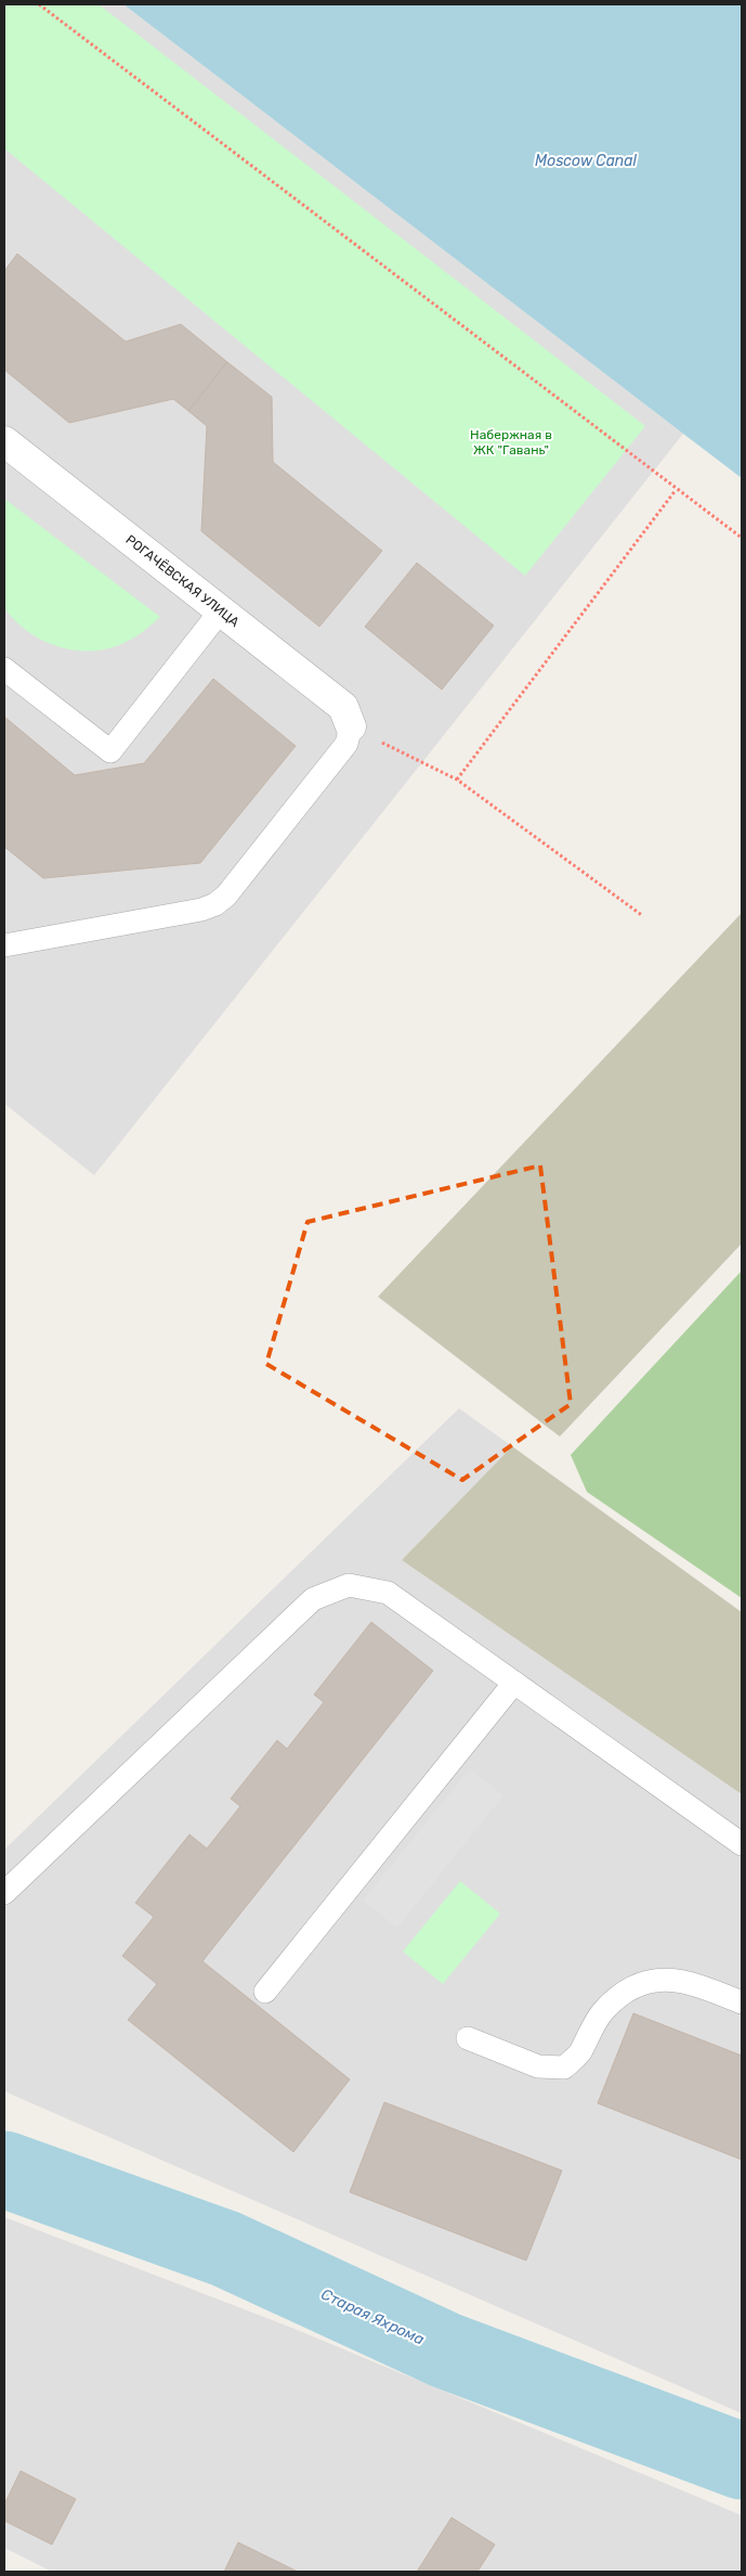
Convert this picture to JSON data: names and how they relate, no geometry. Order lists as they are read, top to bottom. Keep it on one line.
{"streets":{"street":["РОГАЧЁВСКАЯ УЛИЦА"]},"water":["Moscow Canal","Старая Яхрома"],"parks":["Набержная в ЖК \"Гавань\""]}
